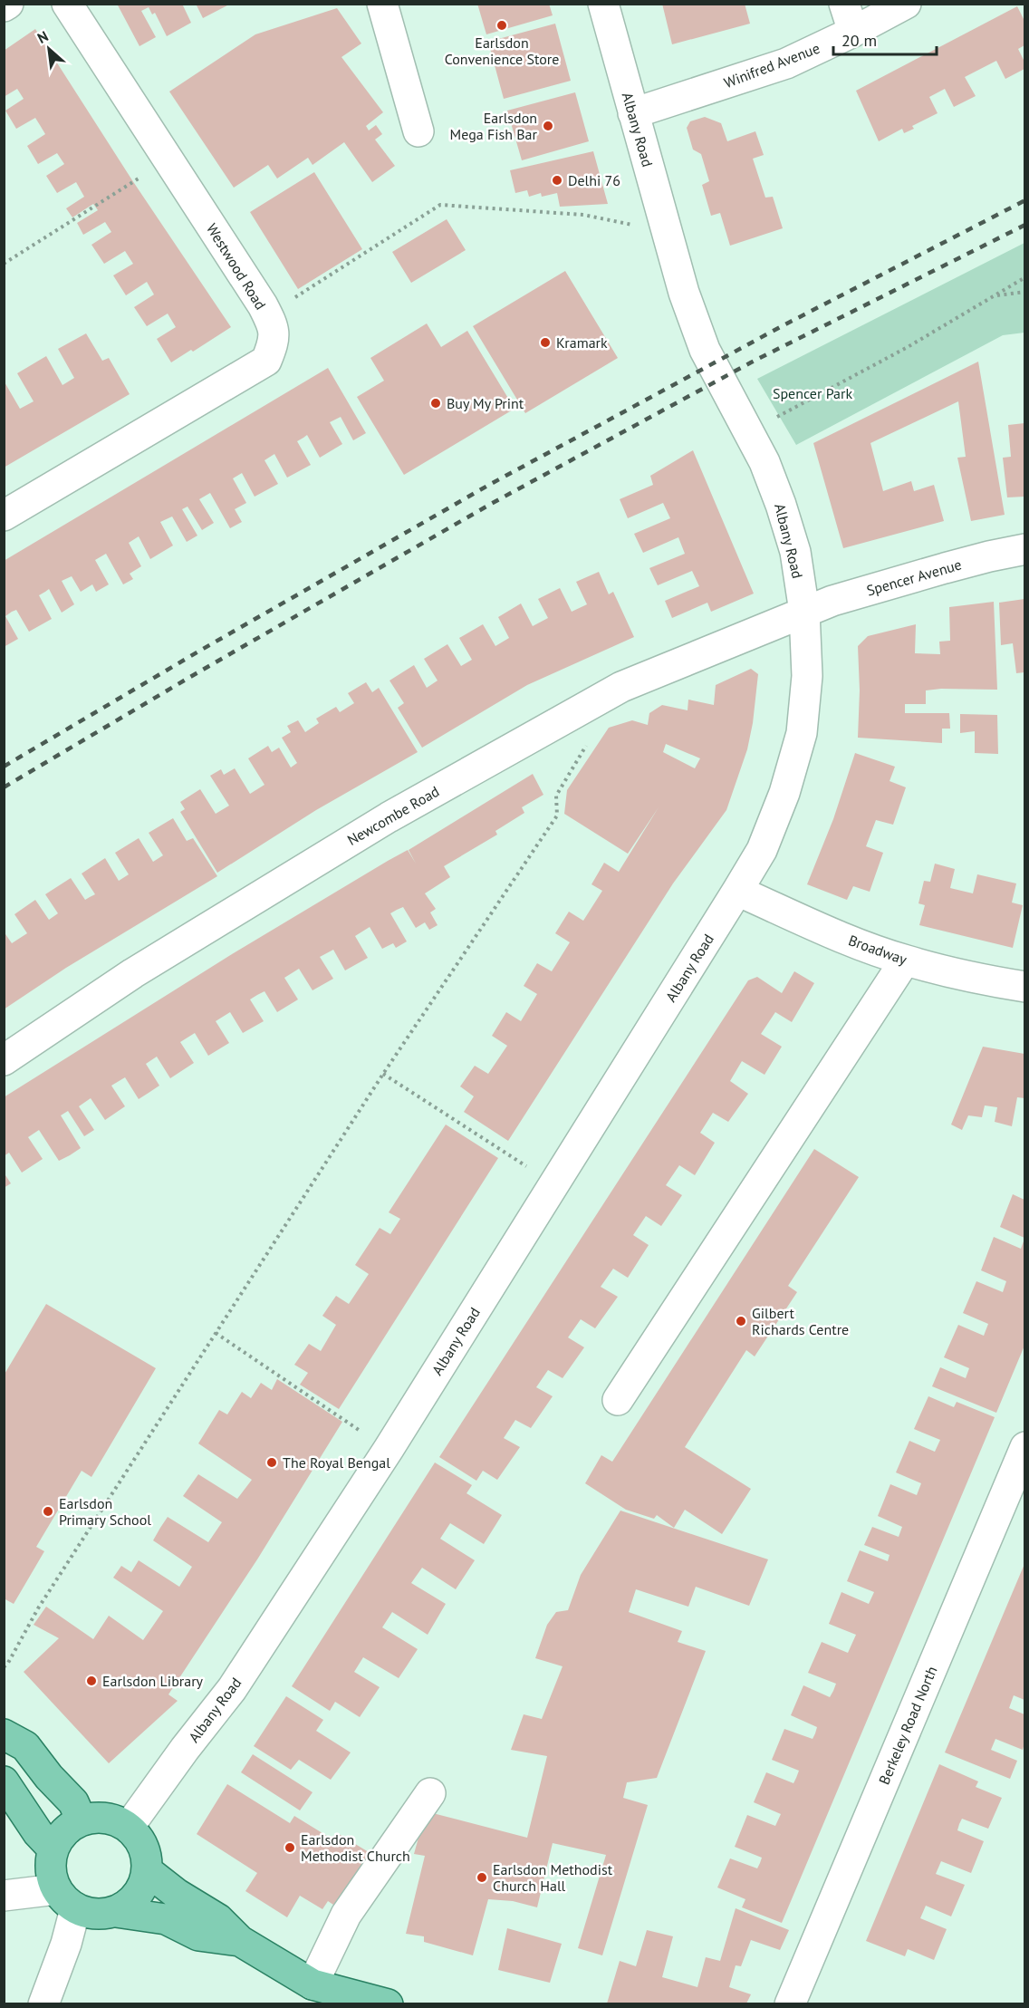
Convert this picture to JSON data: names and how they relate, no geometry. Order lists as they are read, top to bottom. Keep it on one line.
{"streets":{"street":["Winifred Avenue","Albany Road","Westwood Road","Spencer Avenue","Newcombe Road","Broadway","Berkeley Road North"]},"crossings":[["Winifred Avenue","Albany Road"],["Albany Road","Spencer Avenue"],["Albany Road","Newcombe Road"],["Albany Road","Broadway"],["Spencer Avenue","Newcombe Road"]],"parks":["Spencer Park"],"places":["Earlsdon Convenience Store","Earlsdon Mega Fish Bar","Delhi 76","Kramark","Buy My Print","Gilbert Richards Centre","The Royal Bengal","Earlsdon Primary School","Earlsdon Library","Earlsdon Methodist Church","Earlsdon Methodist Church Hall"],"scale_bar":"20 m","north":"top left"}
